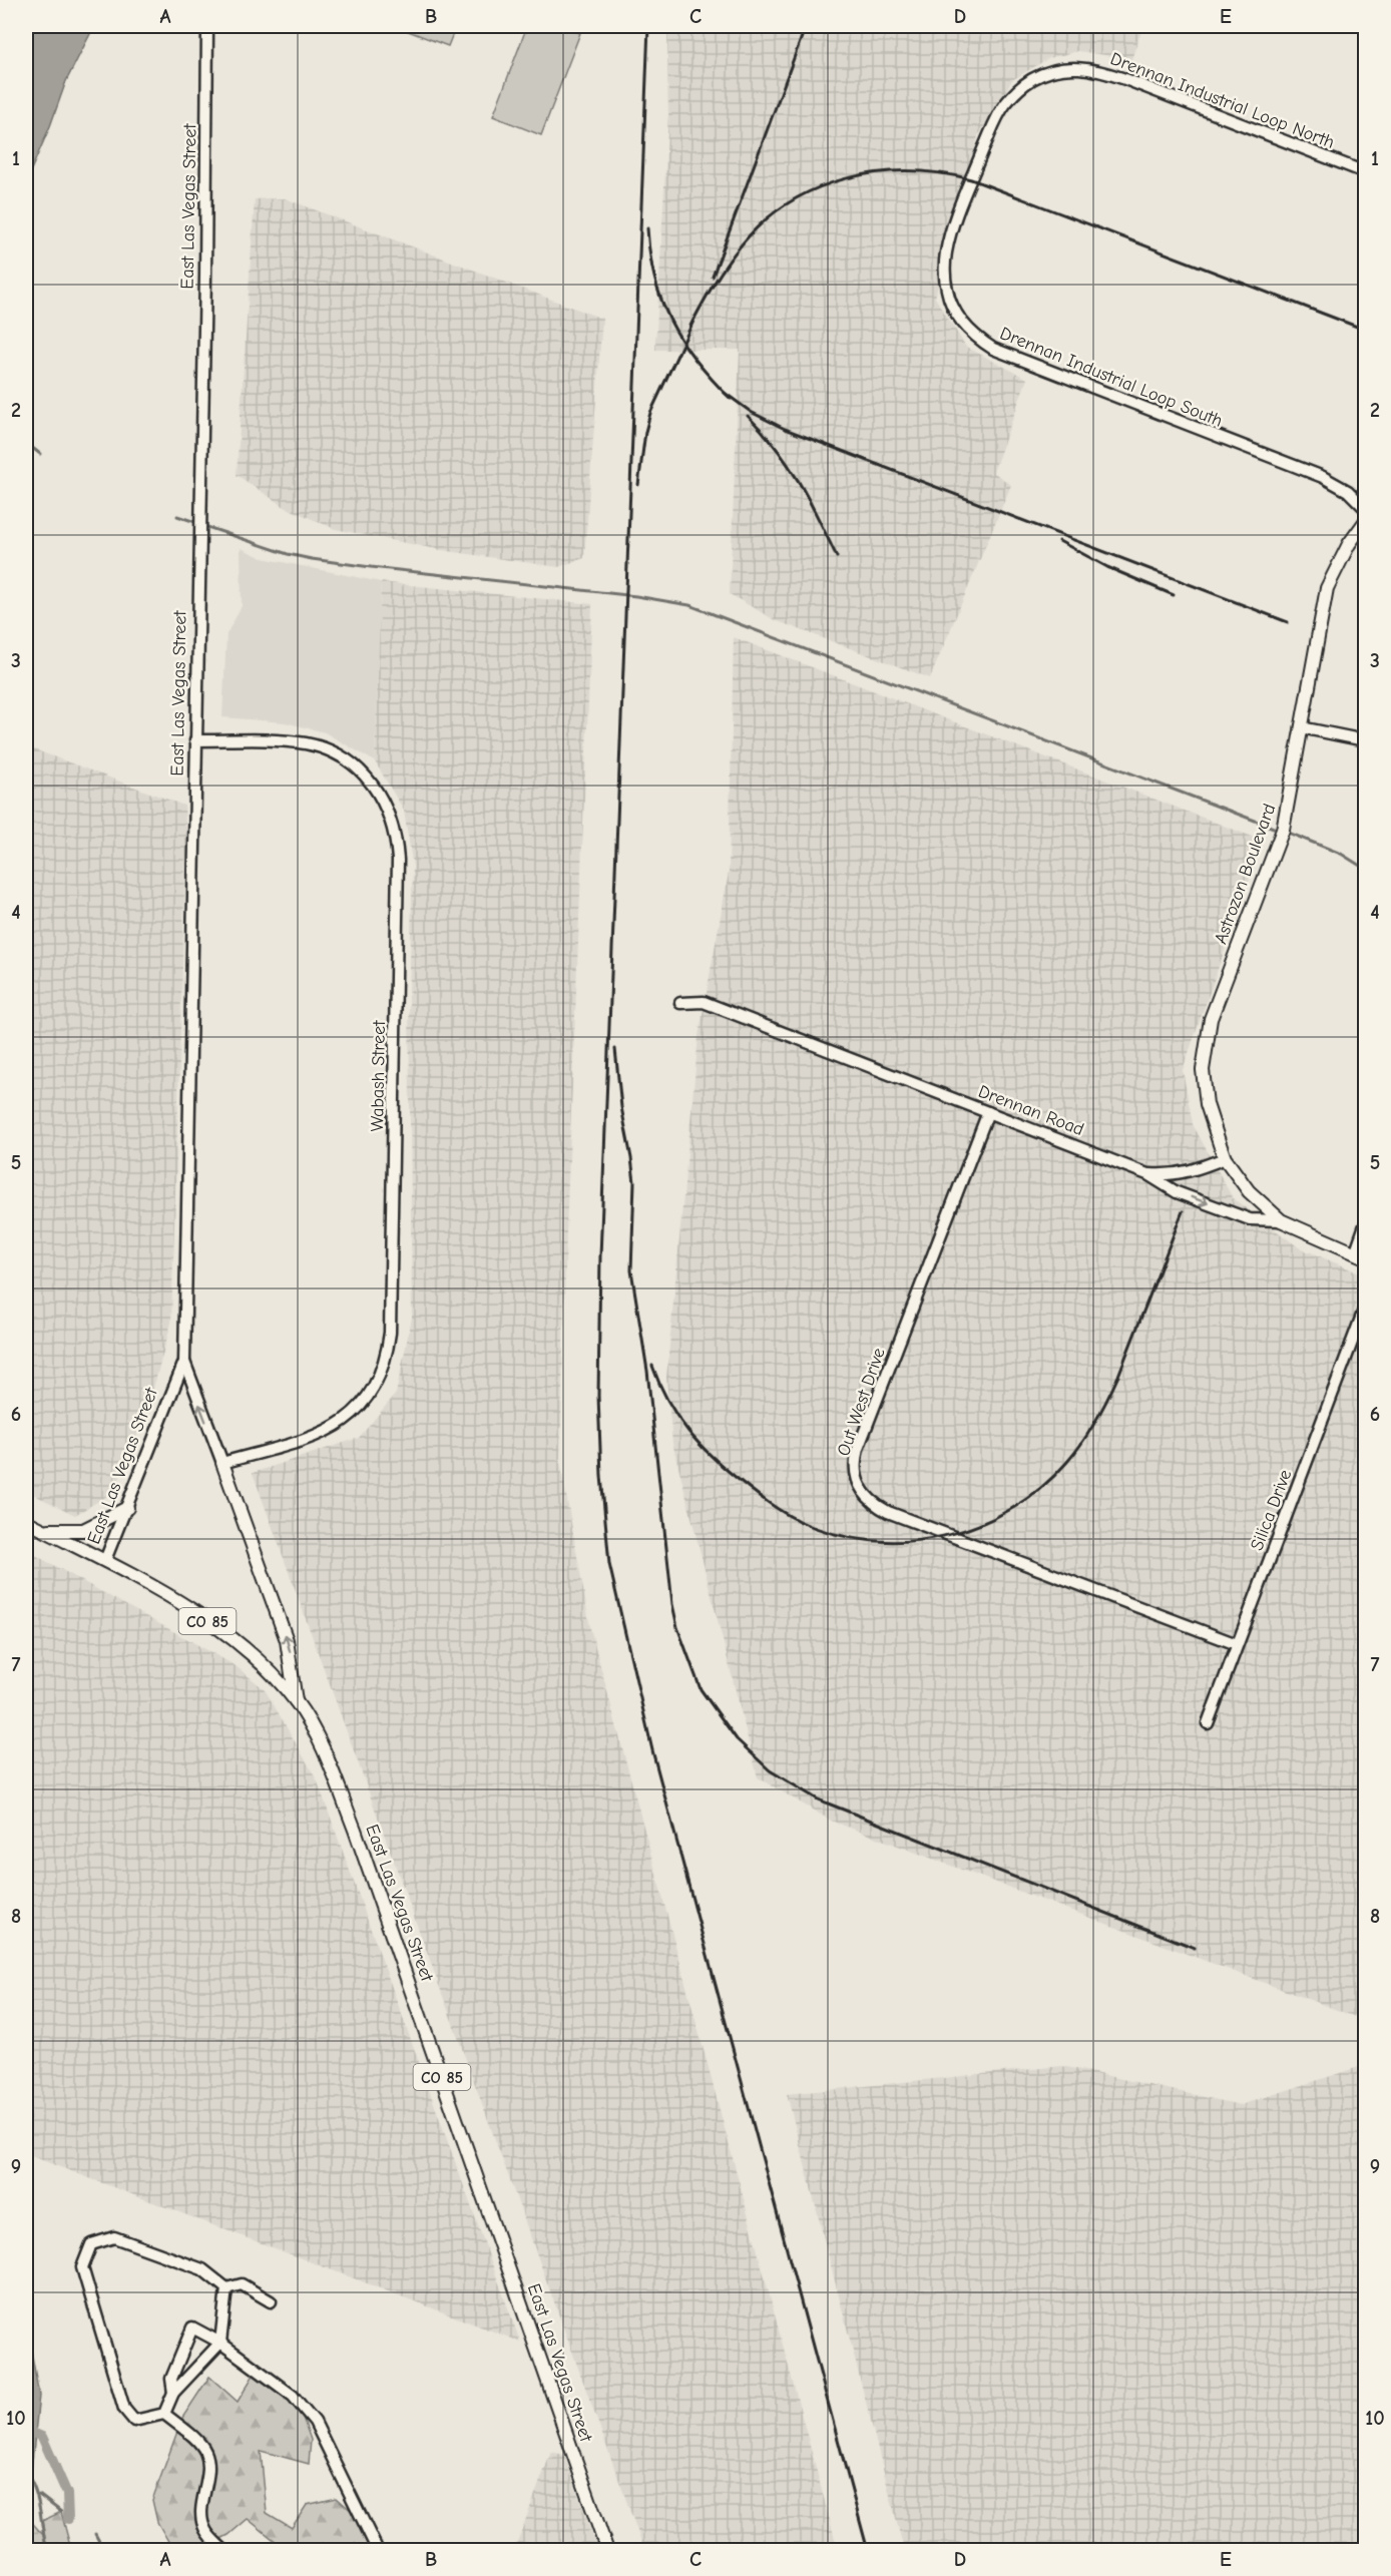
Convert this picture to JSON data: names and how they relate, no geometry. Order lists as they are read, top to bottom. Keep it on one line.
{"streets":{"main road":["East Las Vegas Street","Astrozon Boulevard","Drennan Road","CO 85"],"street":["Drennan Industrial Loop North","Drennan Industrial Loop South","Wabash Street","Out West Drive","Silica Drive"]},"crossings":[["Drennan Industrial Loop North","Drennan Industrial Loop South"],["East Las Vegas Street","Wabash Street"],["East Las Vegas Street","CO 85"],["Astrozon Boulevard","Drennan Road"],["Drennan Road","Out West Drive"],["Out West Drive","Silica Drive"]],"grid":{"columns":["A","B","C","D","E"],"rows":["1","2","3","4","5","6","7","8","9","10"]}}
